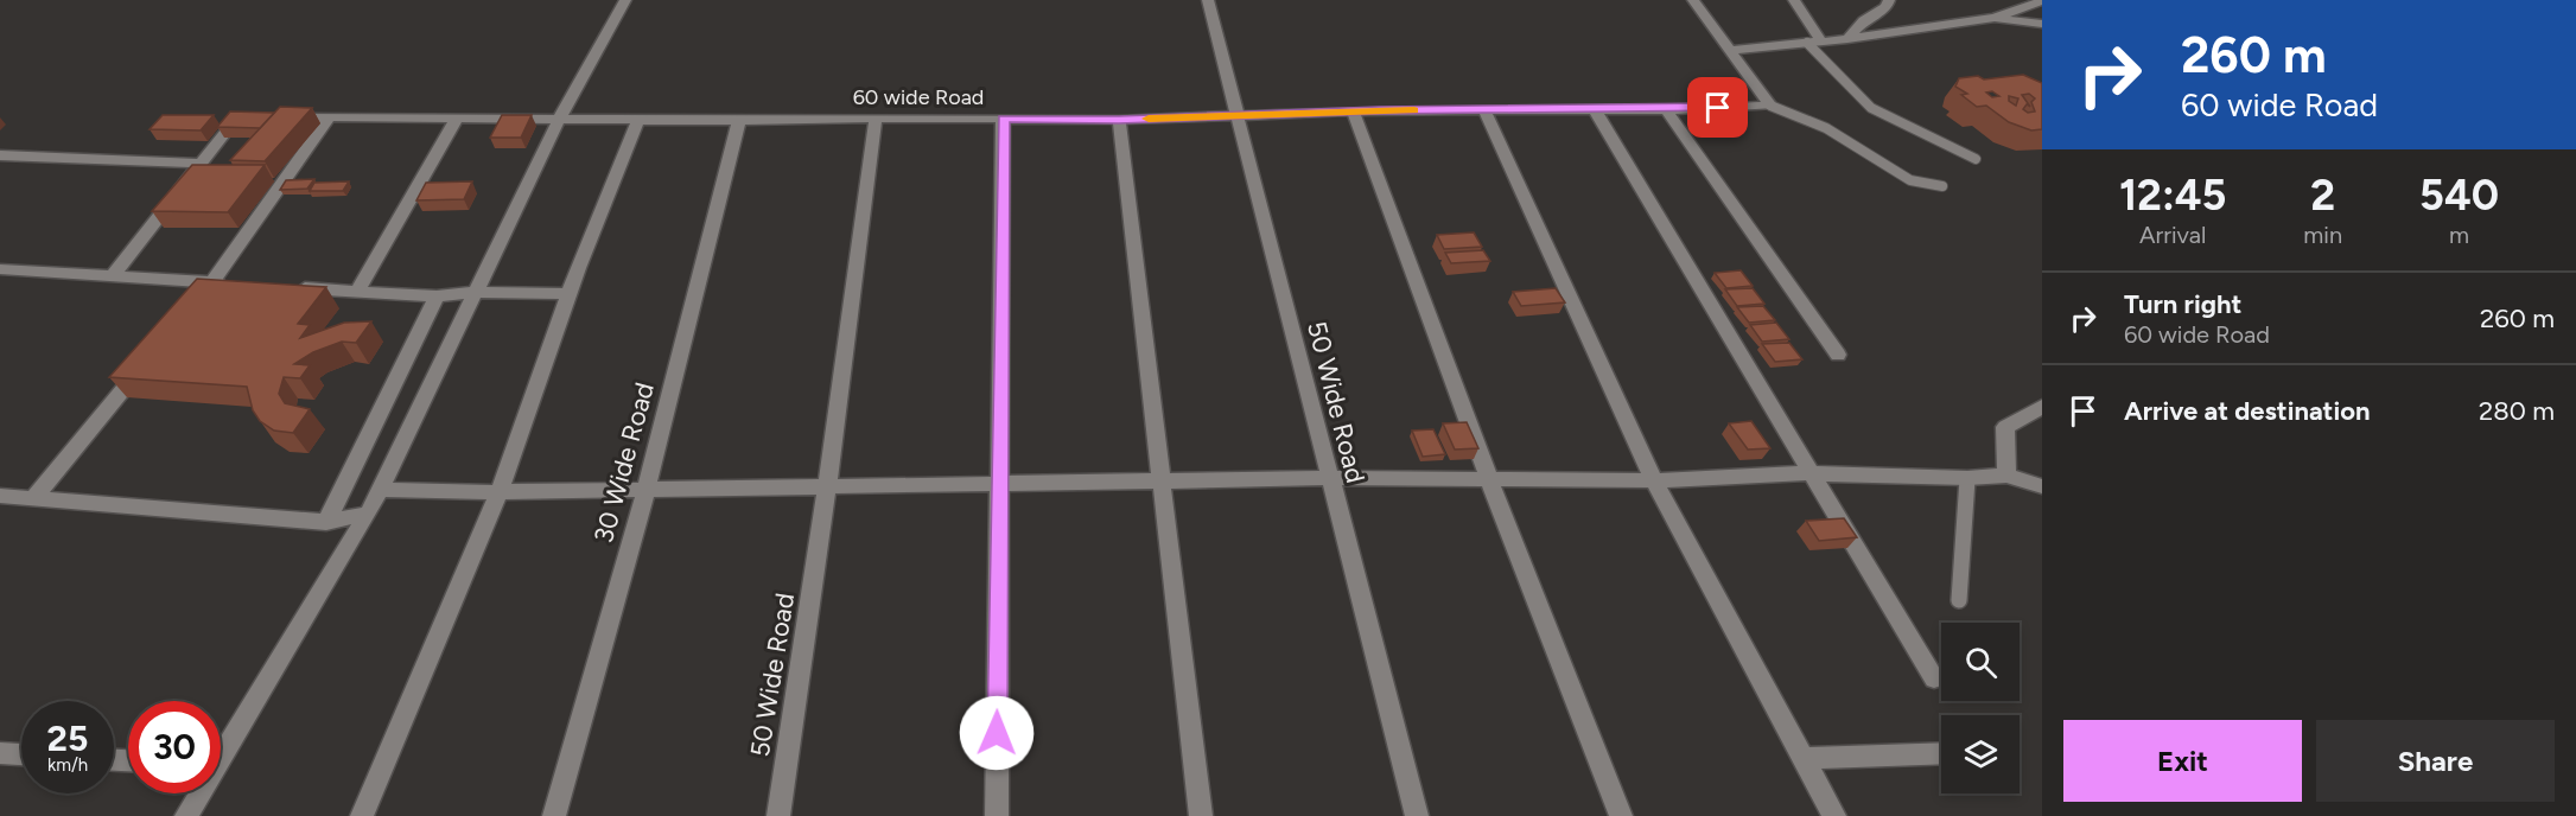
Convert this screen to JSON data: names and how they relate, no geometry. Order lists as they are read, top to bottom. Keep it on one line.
{"streets":{"street":["60 wide Road","50 Wide Road","30 Wide Road"]},"crossings":[["60 wide Road","50 Wide Road"],["60 wide Road","30 Wide Road"]],"page":{"turn":["260 m","60 wide Road"],"eta":["12:45","Arrival","2","min","540","m"],"list":[{"name":"Turn right","note":"60 wide Road","value":"260 m"},{"name":"Arrive at destination","value":"280 m"}],"speed":"25 km/h","limit":"30","buttons":["Exit","Share"]}}
